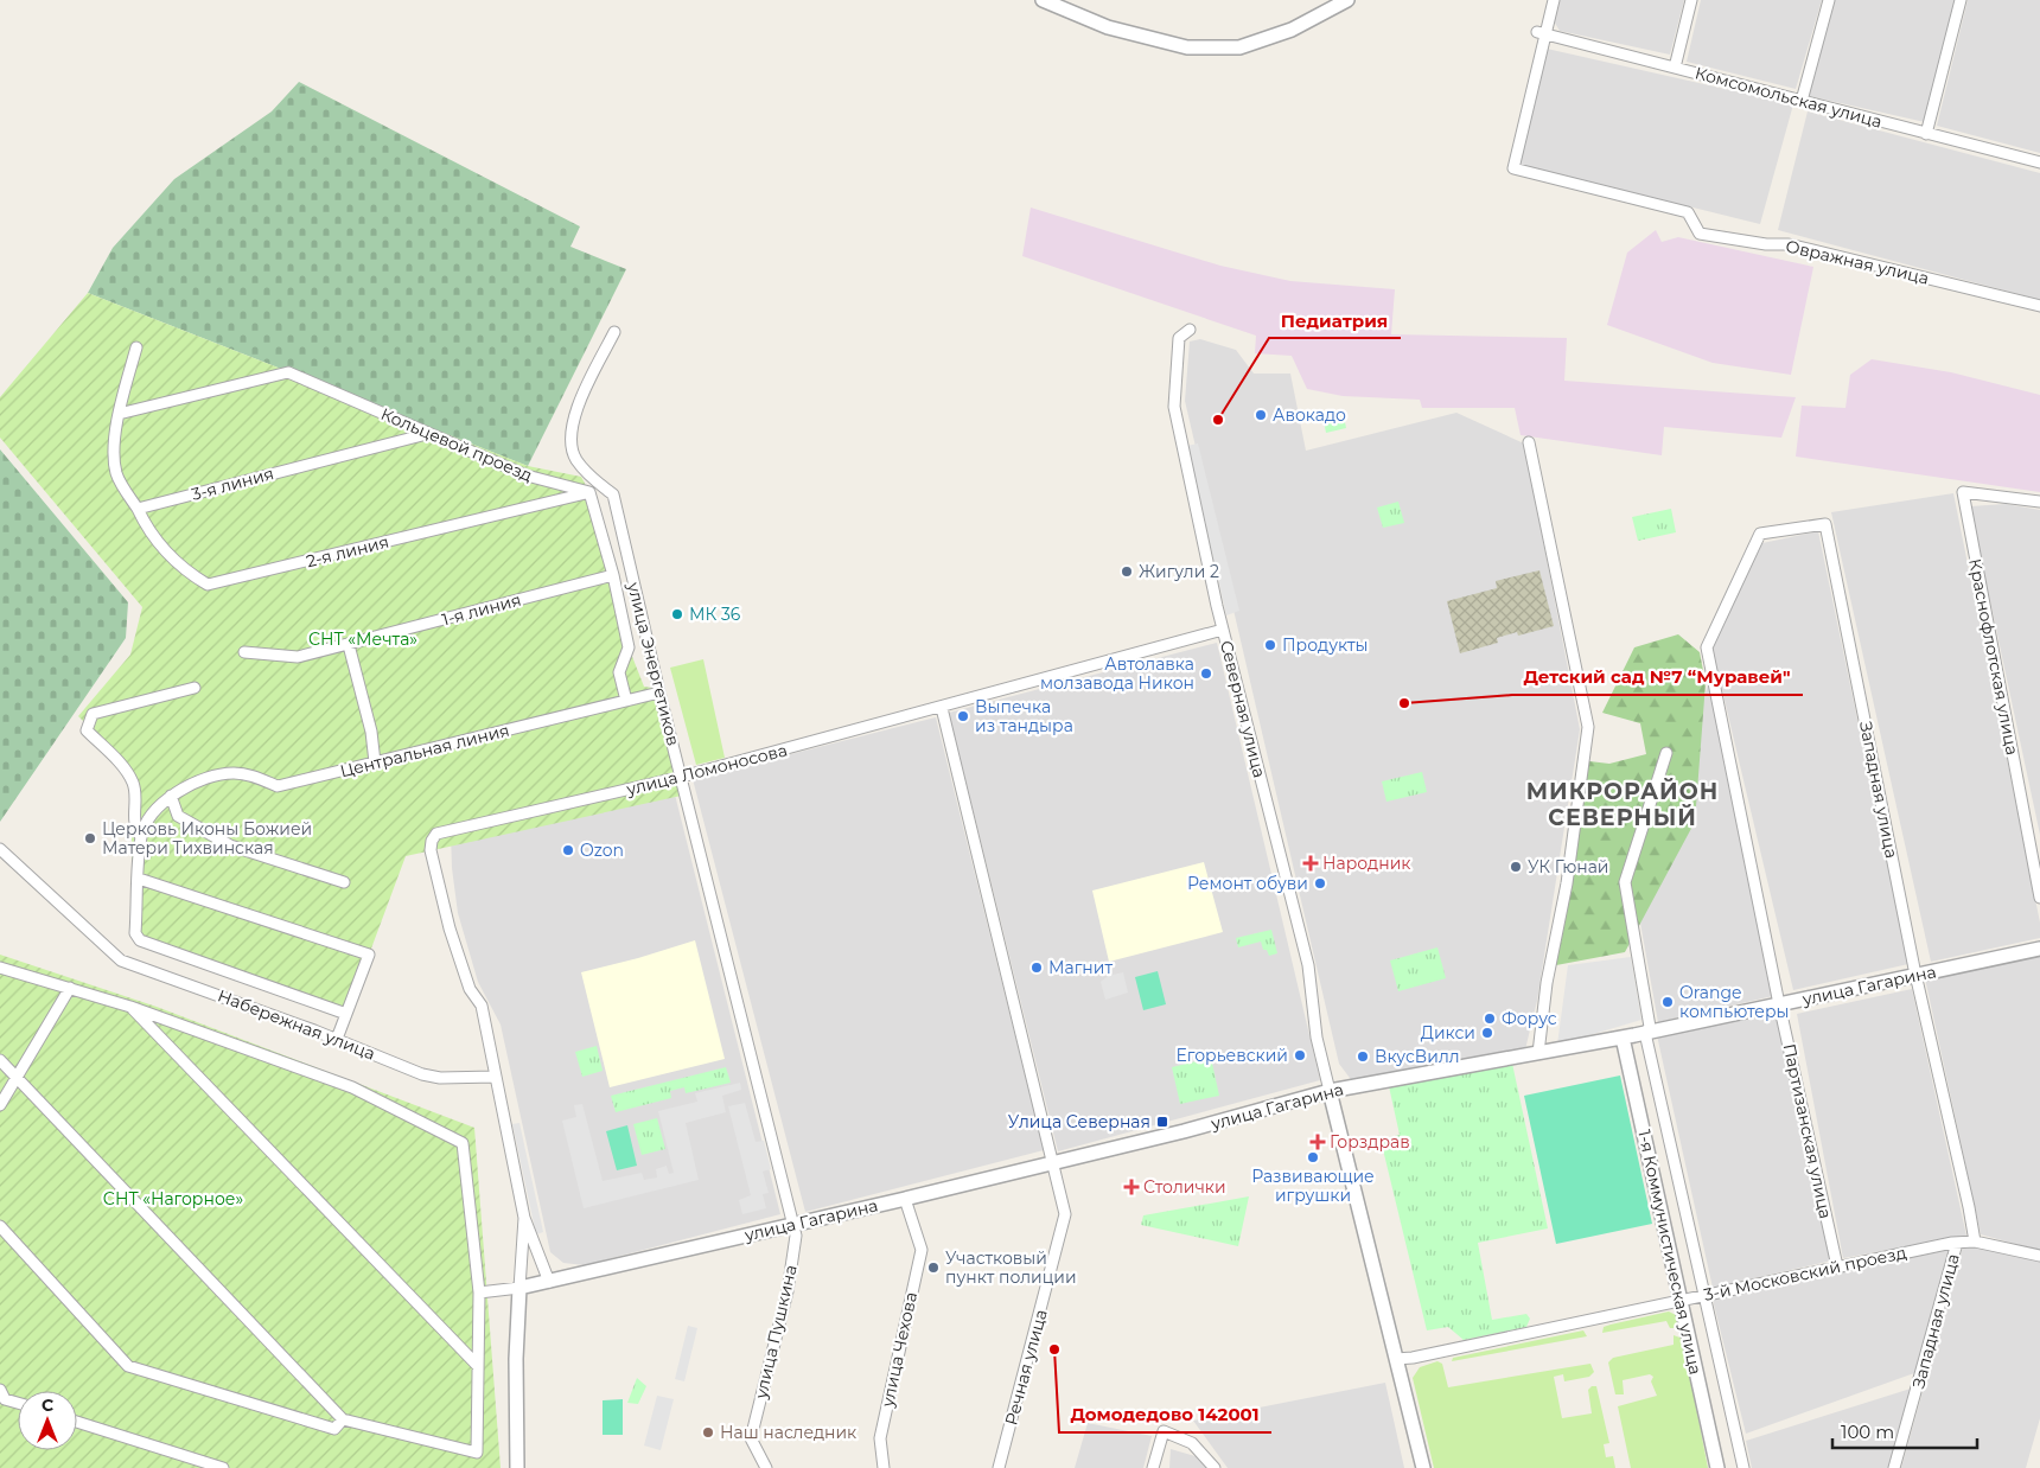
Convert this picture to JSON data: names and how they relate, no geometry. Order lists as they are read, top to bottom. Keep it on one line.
{"streets":{"street":["Комсомольская улица","Овражная улица","Кольцевой проезд","3-я линия","2-я линия","1-я линия","Краснофлотская улица","улица Энергетиков","Северная улица","Центральная линия","улица Ломоносова","Западная улица","улица Гагарина","Набережная улица","Партизанская улица","1-я Коммунистическая улица","3-й Московский проезд","улица Пушкина","улица Чехова","Речная улица"]},"crossings":[["Комсомольская улица","Овражная улица"],["Кольцевой проезд","3-я линия"],["Кольцевой проезд","2-я линия"],["3-я линия","2-я линия"],["улица Энергетиков","Центральная линия"],["улица Энергетиков","улица Ломоносова"],["улица Энергетиков","улица Гагарина"],["улица Энергетиков","улица Пушкина"],["Северная улица","улица Ломоносова"],["Северная улица","улица Гагарина"],["улица Ломоносова","Набережная улица"],["улица Ломоносова","Речная улица"],["Западная улица","улица Гагарина"],["Западная улица","Партизанская улица"],["Западная улица","3-й Московский проезд"],["улица Гагарина","Партизанская улица"],["улица Гагарина","1-я Коммунистическая улица"],["улица Гагарина","улица Пушкина"],["улица Гагарина","улица Чехова"],["улица Гагарина","Речная улица"],["Партизанская улица","3-й Московский проезд"],["1-я Коммунистическая улица","3-й Московский проезд"]],"districts":["МИКРОРАЙОН СЕВЕРНЫЙ"],"parks":["СНТ «Мечта»","СНТ «Нагорное»"],"places":{"other":["Авокадо","Педиатрия","Жигули 2","МК 36","Продукты","Автолавка молзавода Никон","Детский сад №7 “Муравей\"","Выпечка из тандыра","Церковь Иконы Божией Матери Тихвинская","Ozon","УК Гюнай","Ремонт обуви","Магнит","Orange компьютеры","Форус","Дикси","Егорьевский","ВкусВилл","Развивающие игрушки","Участковый пункт полиции","Домодедово 142001","Наш наследник"],"health":["Народник","Горздрав","Столички"],"transit":["Улица Северная"]},"scale_bar":"100 m","north":"top"}
